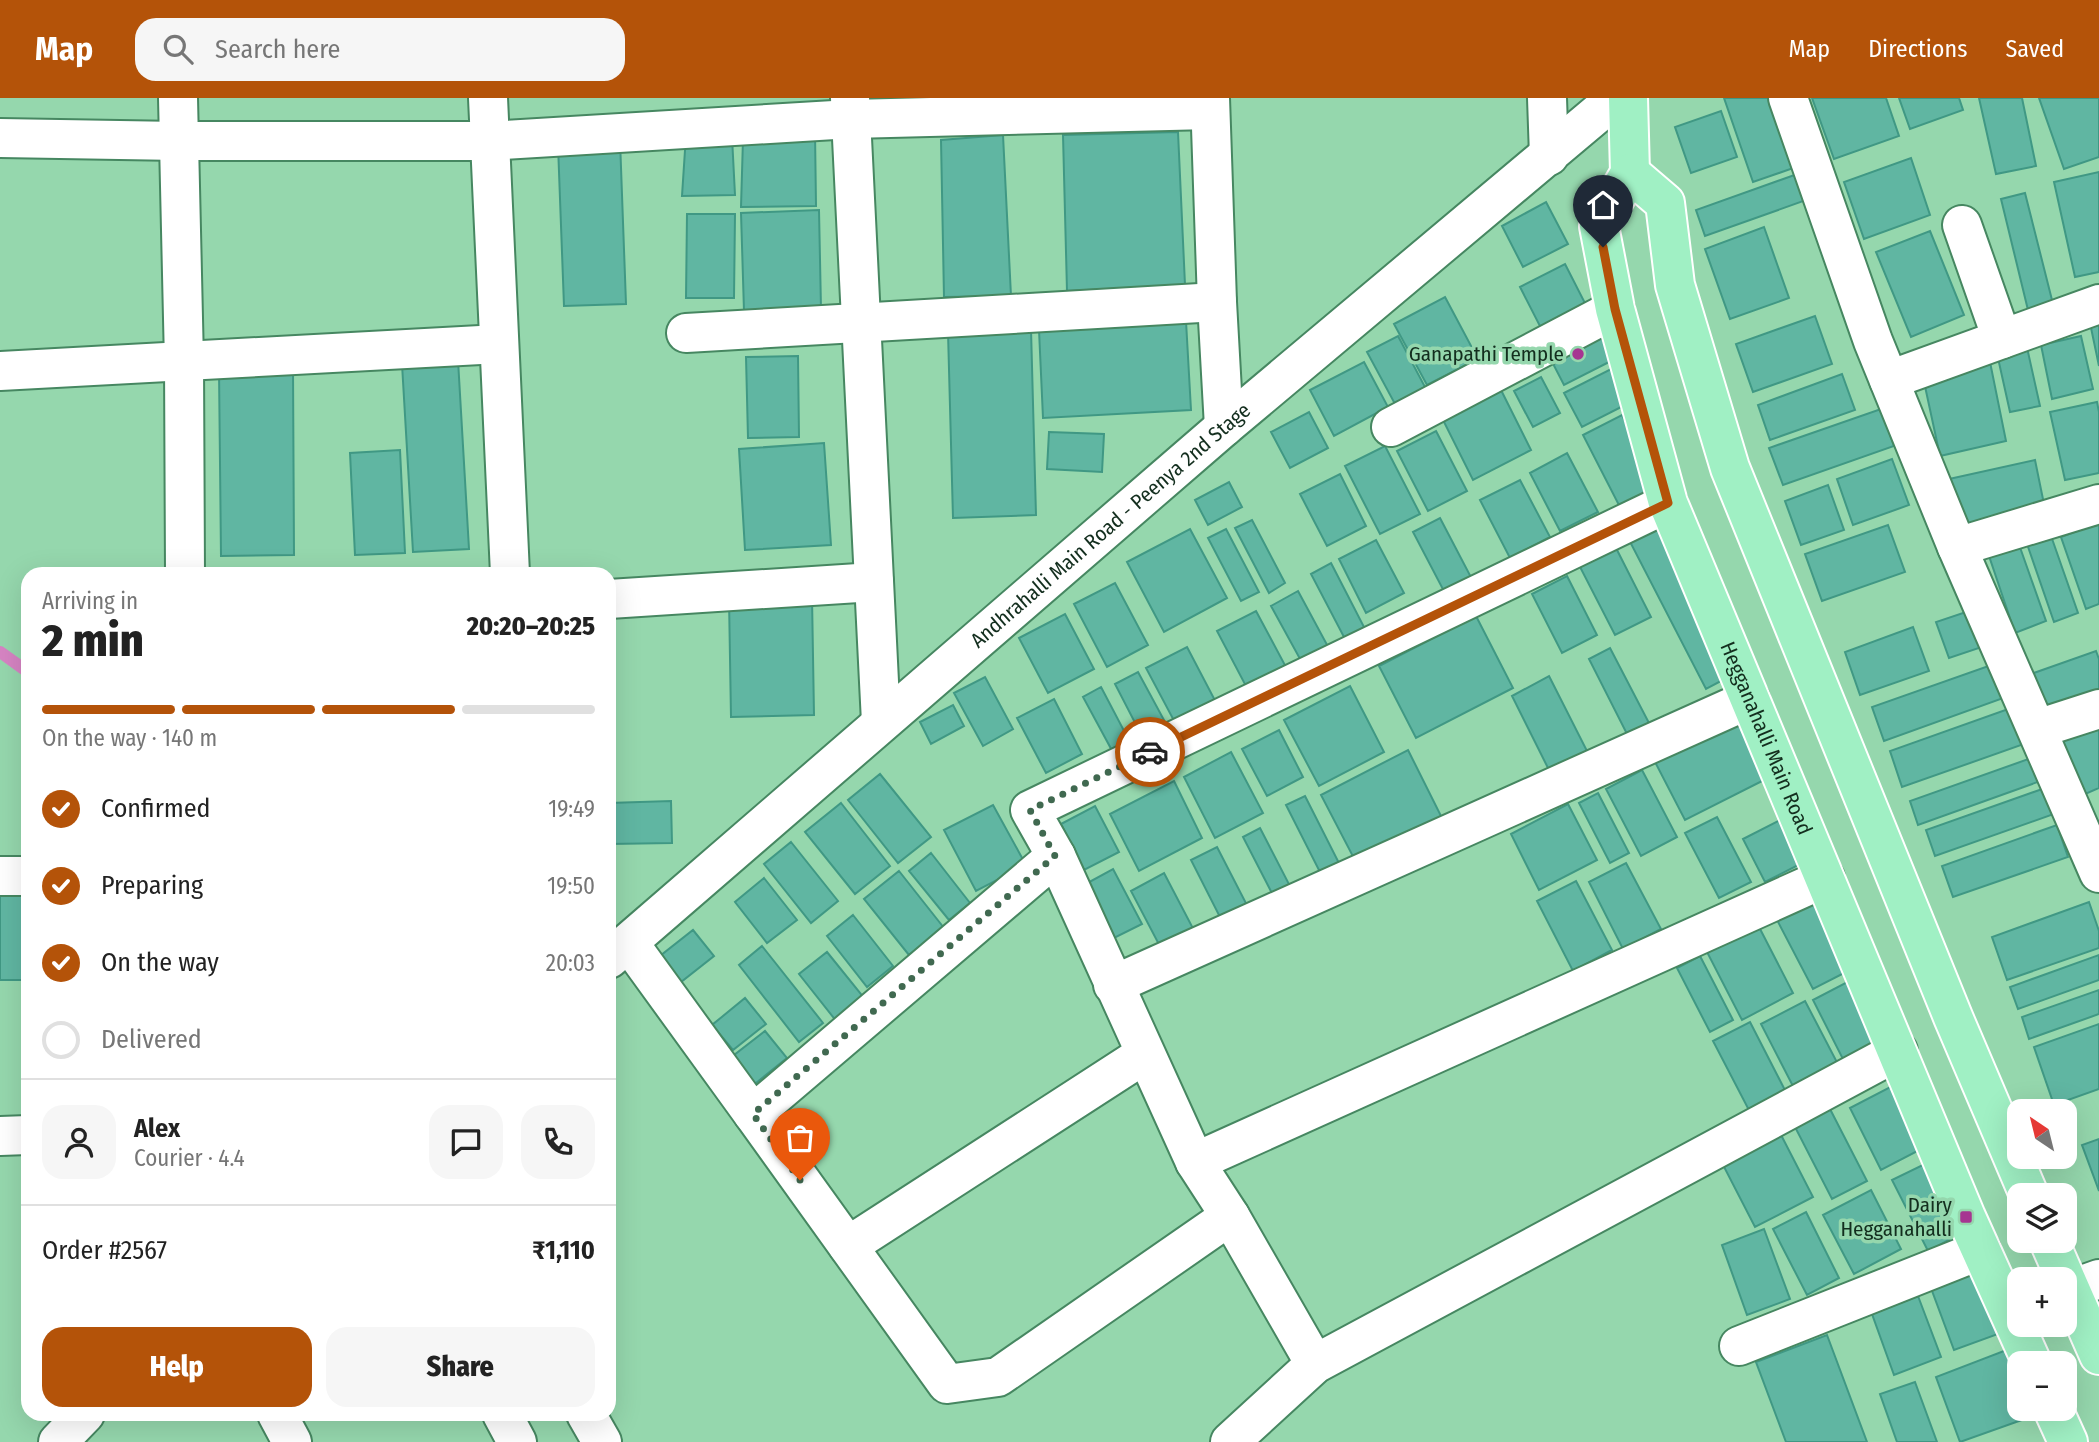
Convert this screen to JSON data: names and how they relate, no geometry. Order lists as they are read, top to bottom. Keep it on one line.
{"streets":{"main road":["Hegganahalli Main Road"],"street":["Andhrahalli Main Road - Peenya 2nd Stage"]},"places":{"other":["Ganapathi Temple"],"transit":["Dairy Hegganahalli"]},"north":"top left","page":{"header":"Map","search":"Search here","nav":["Map","Directions","Saved"],"heading":["2 min","Arriving in","20:20–20:25"],"panel":["Alex","Courier · 4.4","Order #2567","₹1,110"],"bar":"On the way · 140 m","list":[["Confirmed","19:49"],["Preparing","19:50"],["On the way","20:03"],"Delivered"],"map_buttons":["+","−"],"buttons":["Help","Share"]}}
